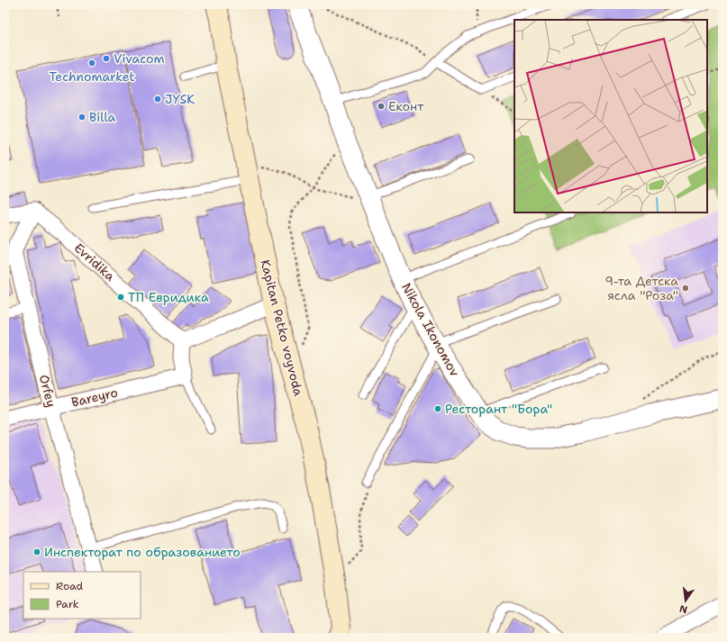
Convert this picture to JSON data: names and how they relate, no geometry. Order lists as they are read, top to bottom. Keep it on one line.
{"streets":{"main road":["Kapitan Petko voyvoda"],"street":["Evridika","Nikola Ikonomov","Orfey","Bareyro"]},"crossings":[["Evridika","Orfey"],["Orfey","Bareyro"]],"places":["Vivacom","Technomarket","JYSK","Еконт","Billa","9-та Детска ясла \"Роза\"","ТП Евридика","Ресторант \"Бора\"","Инспекторат по образованието"],"legend":["Road","Park"],"north":"bottom"}
